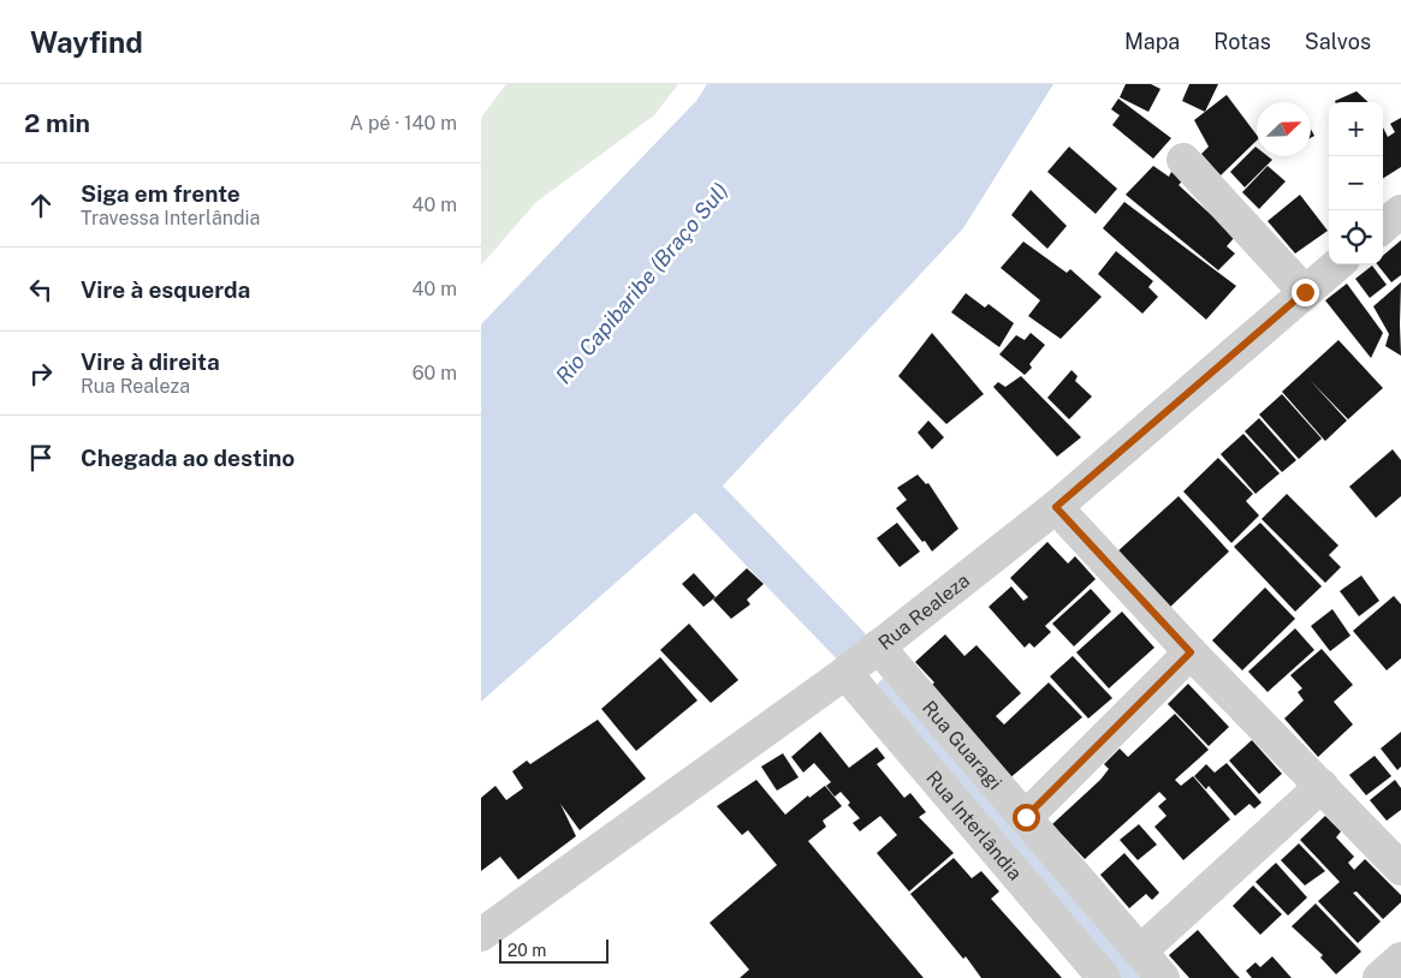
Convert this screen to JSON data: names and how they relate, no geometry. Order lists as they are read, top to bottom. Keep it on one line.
{"streets":{"street":["Rua Realeza","Rua Guaragi","Rua Interlândia"]},"crossings":[["Rua Realeza","Rua Guaragi"],["Rua Realeza","Rua Interlândia"]],"water":["Rio Capibaribe (Braço Sul)"],"scale_bar":"20 m","north":"top right","page":{"header":"Wayfind","nav":["Mapa","Rotas","Salvos"],"heading":["2 min","A pé · 140 m"],"map_buttons":["+","−"],"list":[["Siga em frente","Travessa Interlândia","40 m"],["Vire à esquerda","40 m"],["Vire à direita","Rua Realeza","60 m"],"Chegada ao destino"],"scale":"20 m"}}
